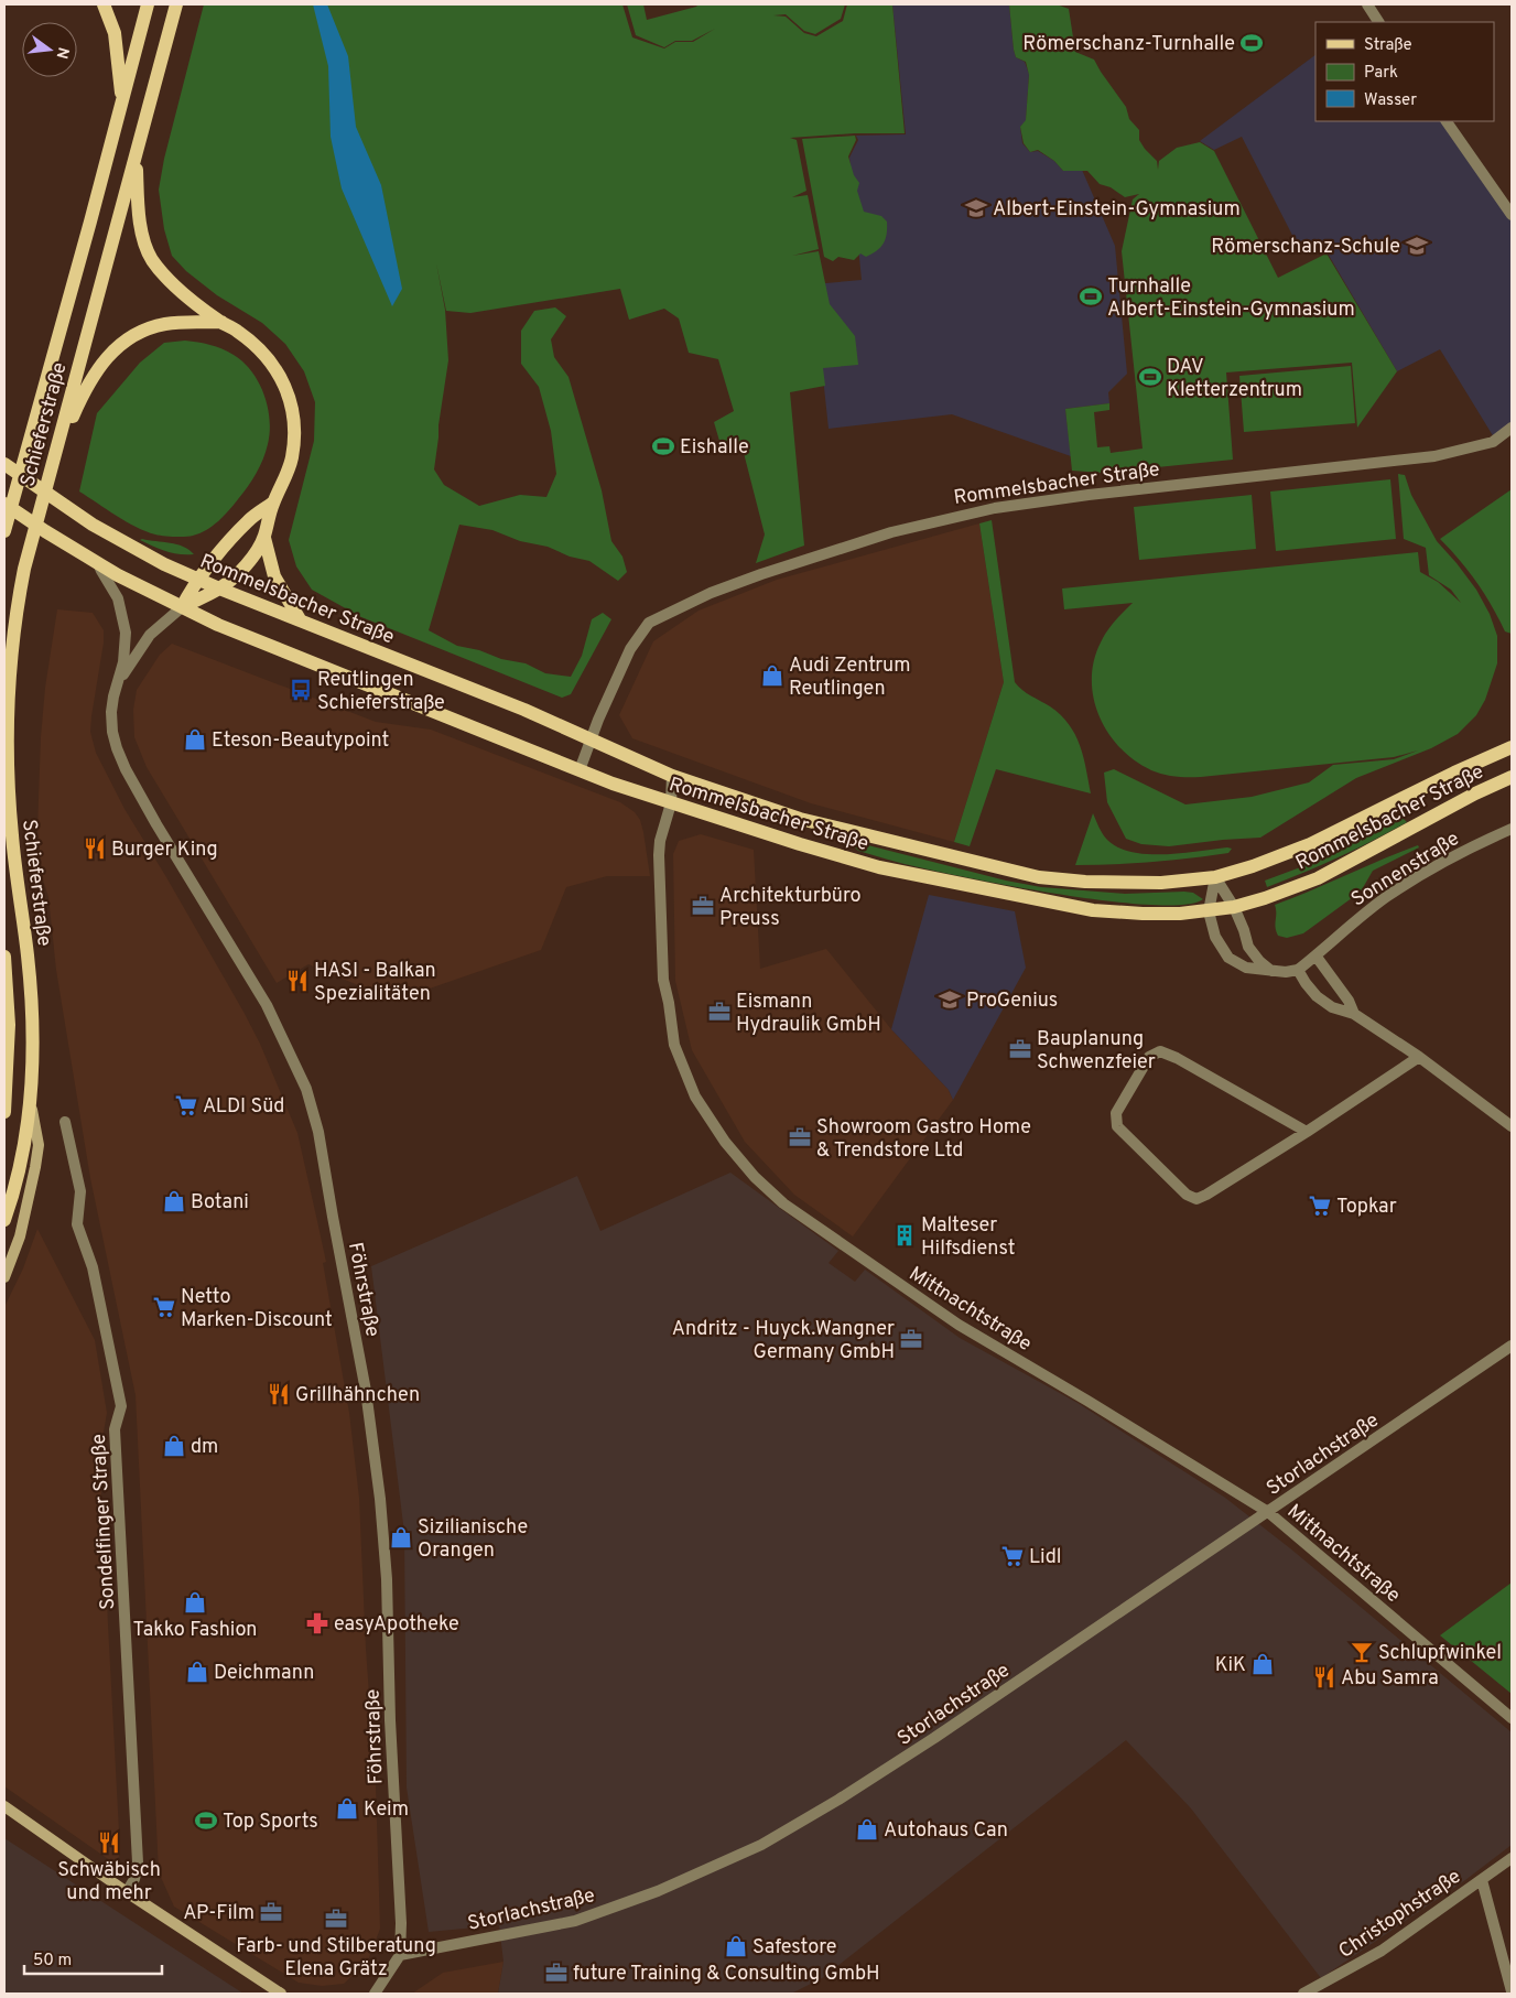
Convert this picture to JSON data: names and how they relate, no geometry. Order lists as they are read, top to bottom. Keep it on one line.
{"streets":{"main road":["Schieferstraße","Rommelsbacher Straße"],"street":["Sonnenstraße","Föhrstraße","Mittnachtstraße","Storlachstraße","Sondelfinger Straße","Christophstraße"]},"crossings":[["Rommelsbacher Straße","Föhrstraße"],["Rommelsbacher Straße","Mittnachtstraße"],["Föhrstraße","Storlachstraße"],["Mittnachtstraße","Storlachstraße"]],"places":{"sports":["Römerschanz-Turnhalle","Turnhalle Albert-Einstein-Gymnasium","DAV Kletterzentrum","Eishalle","Top Sports"],"school or university":["Albert-Einstein-Gymnasium","Römerschanz-Schule","ProGenius"],"shop":["Audi Zentrum Reutlingen","Eteson-Beautypoint","Botani","dm","Sizilianische Orangen","Takko Fashion","KiK","Deichmann","Keim","Autohaus Can","Safestore"],"bus stop":["Reutlingen Schieferstraße"],"restaurant":["Burger King","HASI - Balkan Spezialitäten","Grillhähnchen","Abu Samra","Schwäbisch und mehr"],"office":["Architekturbüro Preuss","Eismann Hydraulik GmbH","Bauplanung Schwenzfeier","Showroom Gastro Home & Trendstore Ltd","Andritz - Huyck.Wangner Germany GmbH","AP-Film","Farb- und Stilberatung Elena Grätz","future Training & Consulting GmbH"],"supermarket":["ALDI Süd","Topkar","Netto Marken-Discount","Lidl"],"building":["Malteser Hilfsdienst"],"pharmacy":["easyApotheke"],"bar":["Schlupfwinkel"]},"legend":["Straße","Park","Wasser"],"scale_bar":"50 m","north":"right"}
